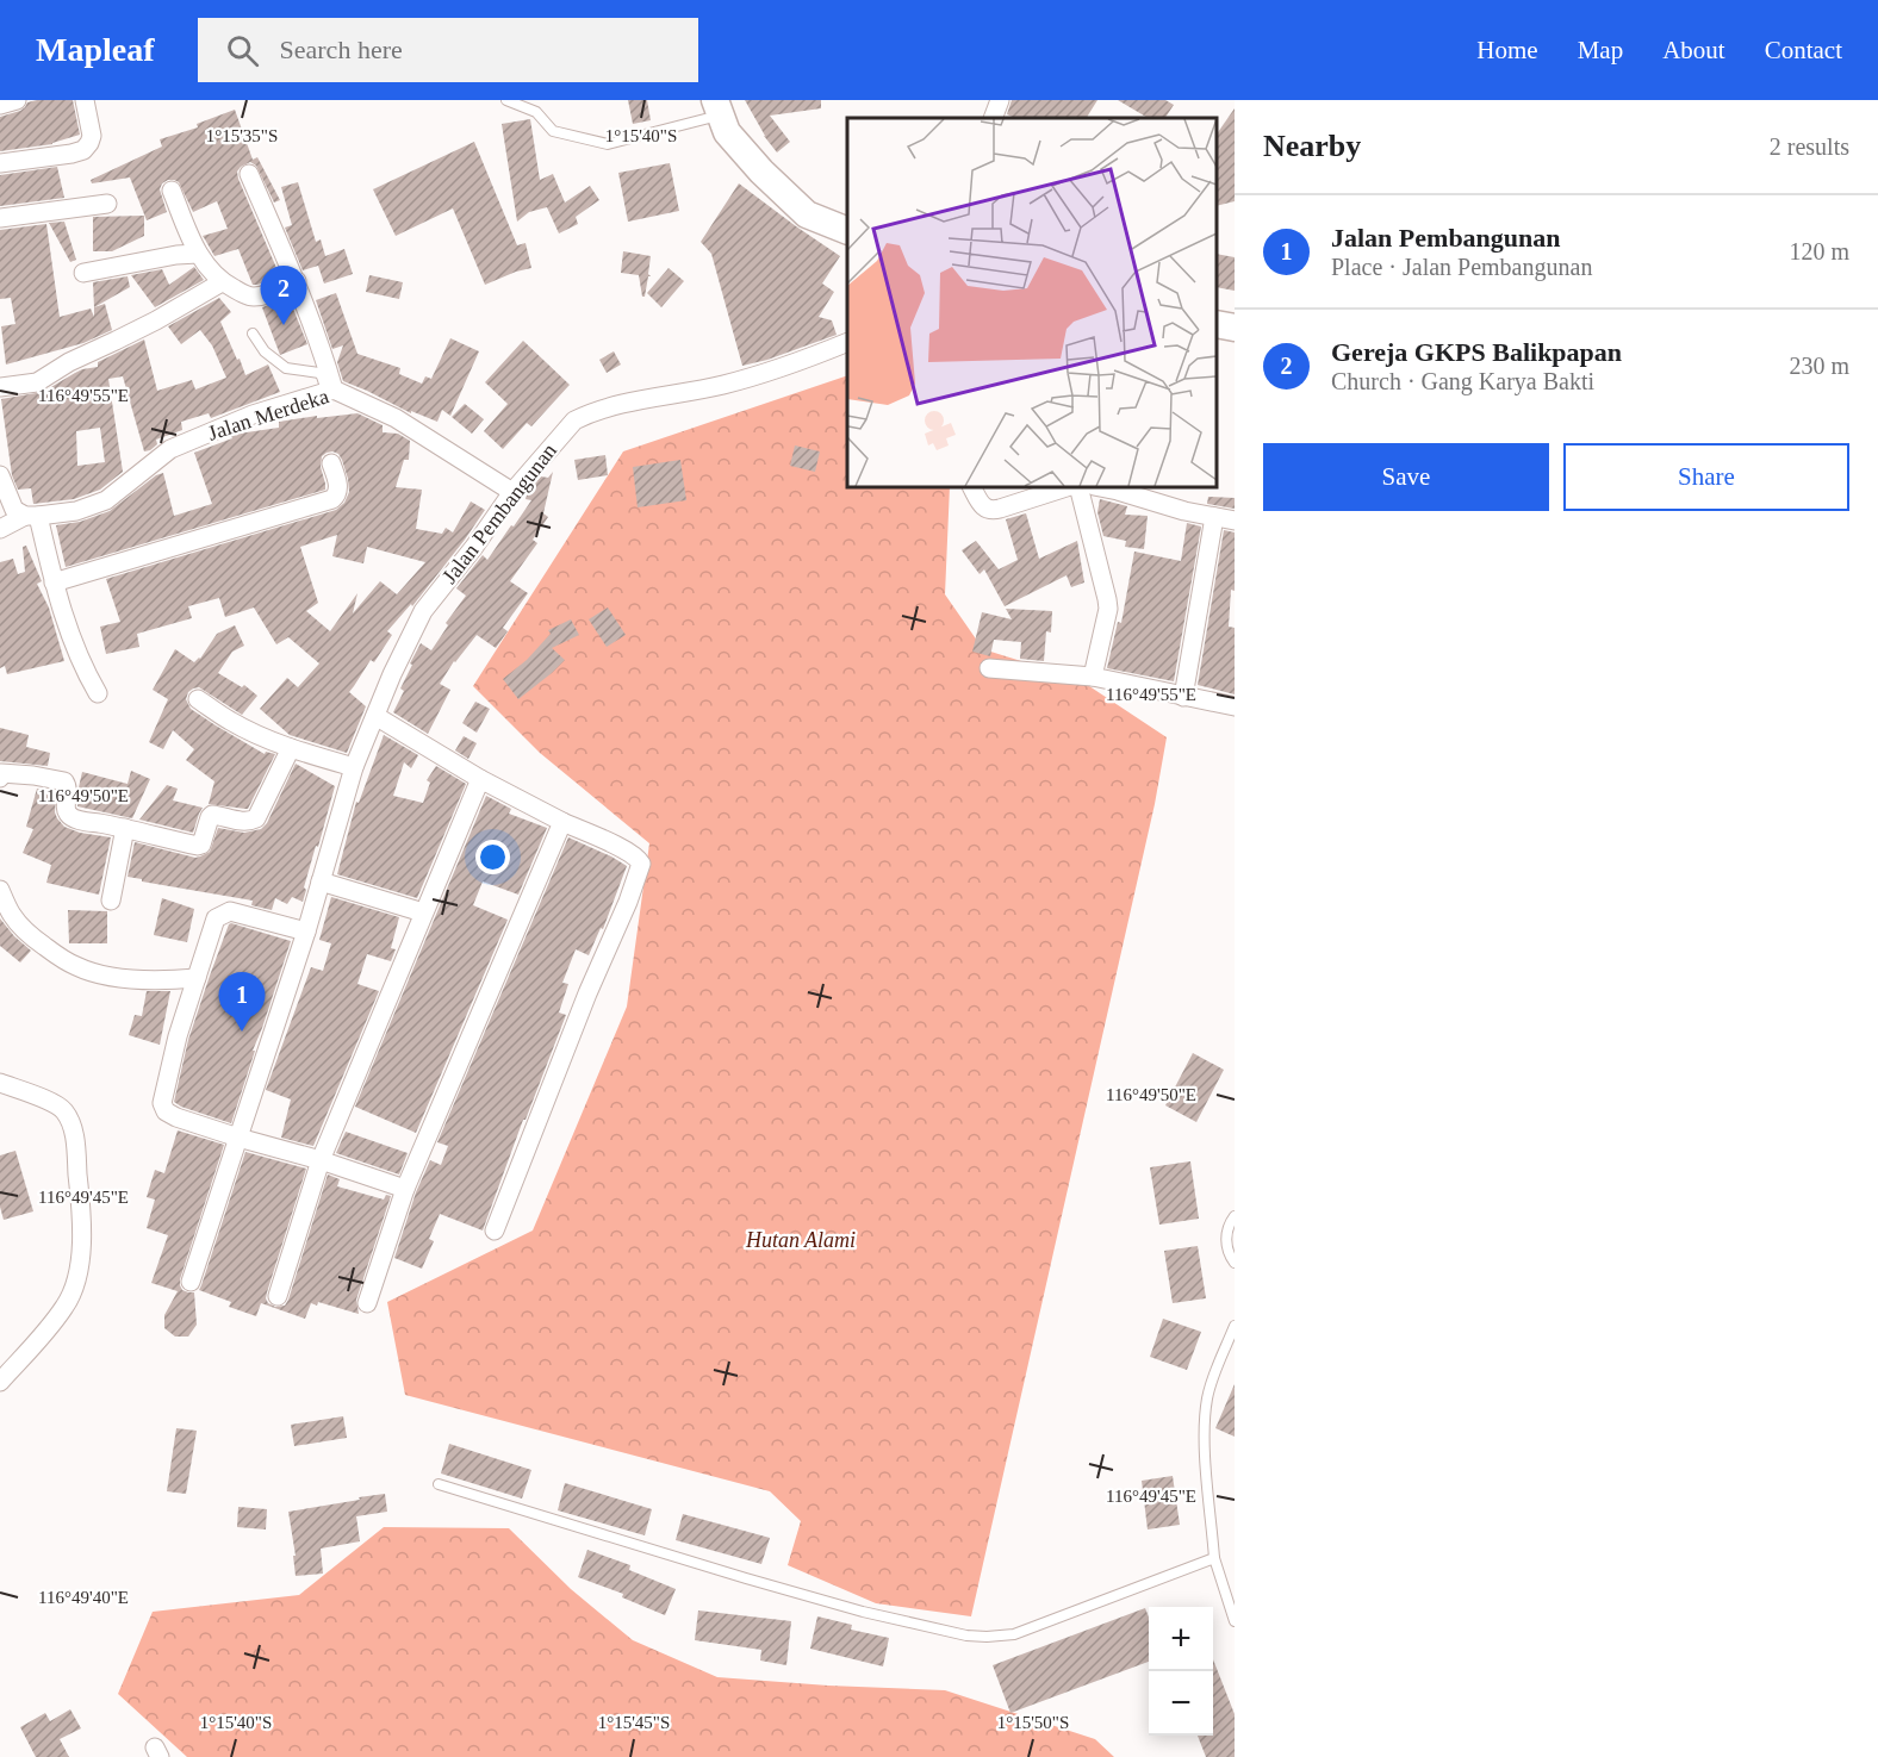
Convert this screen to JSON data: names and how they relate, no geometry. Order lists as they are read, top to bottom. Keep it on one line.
{"streets":{"street":["Jalan Merdeka","Jalan Pembangunan"]},"crossings":[["Jalan Merdeka","Jalan Pembangunan"]],"parks":["Hutan Alami"],"page":{"header":"Mapleaf","search":"Search here","nav":["Home","Map","About","Contact"],"heading":["Nearby","2 results"],"list":[{"mark":"1","name":"Jalan Pembangunan","note":"Place · Jalan Pembangunan","value":"120 m"},{"mark":"2","name":"Gereja GKPS Balikpapan","note":"Church · Gang Karya Bakti","value":"230 m"}],"pins":["2","1"],"buttons":["Save","Share"],"map_buttons":["+","−"]},"coordinates":["1°15'35\"S","1°15'40\"S","116°49'55\"E","116°49'50\"E","116°49'45\"E","116°49'40\"E","1°15'45\"S","1°15'50\"S"]}
